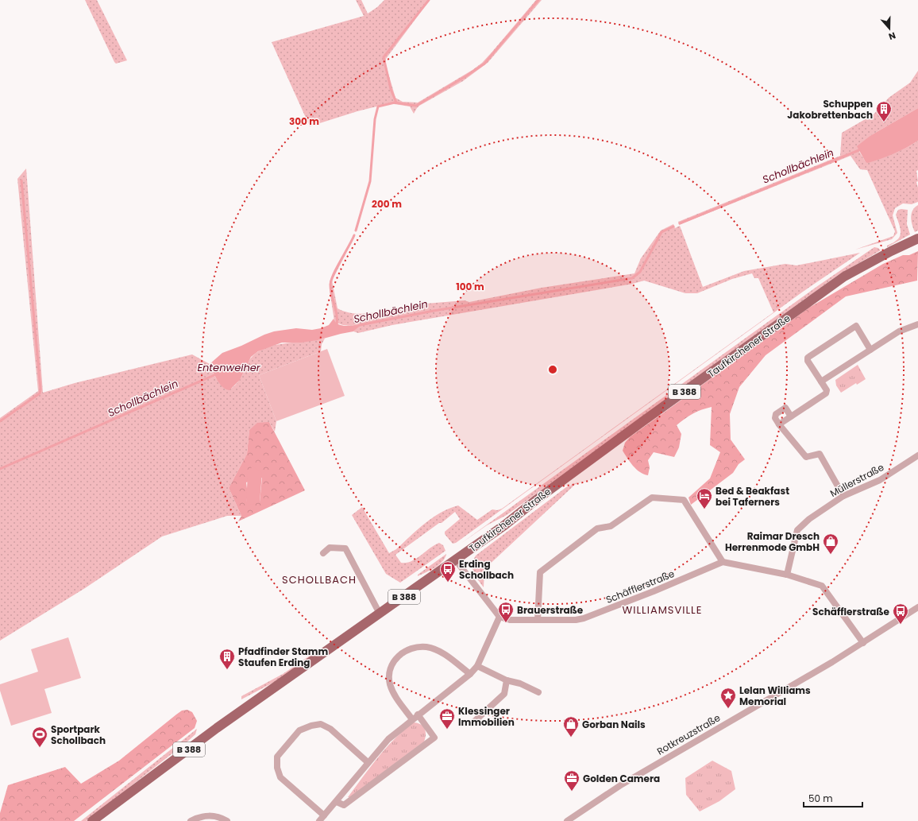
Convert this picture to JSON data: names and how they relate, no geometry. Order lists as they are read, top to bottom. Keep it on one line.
{"streets":{"main road":["Taufkirchener Straße","B 388"],"street":["Müllerstraße","Schäfflerstraße","Rotkreuzstraße"]},"districts":["SCHOLLBACH","WILLIAMSVILLE"],"water":["Schollbächlein","Entenweiher"],"places":{"building":["Schuppen Jakobrettenbach","Pfadfinder Stamm Staufen Erding"],"hotel":["Bed & Beakfast bei Taferners"],"shop":["Raimar Dresch Herrenmode GmbH","Gorban Nails"],"bus stop":["Erding Schollbach","Brauerstraße","Schäfflerstraße"],"place":["Lelan Williams Memorial"],"office":["Klessinger Immobilien","Golden Camera"],"sports":["Sportpark Schollbach"]},"scale_bar":"50 m","north":"bottom","rings":["300 m","200 m","100 m"]}
